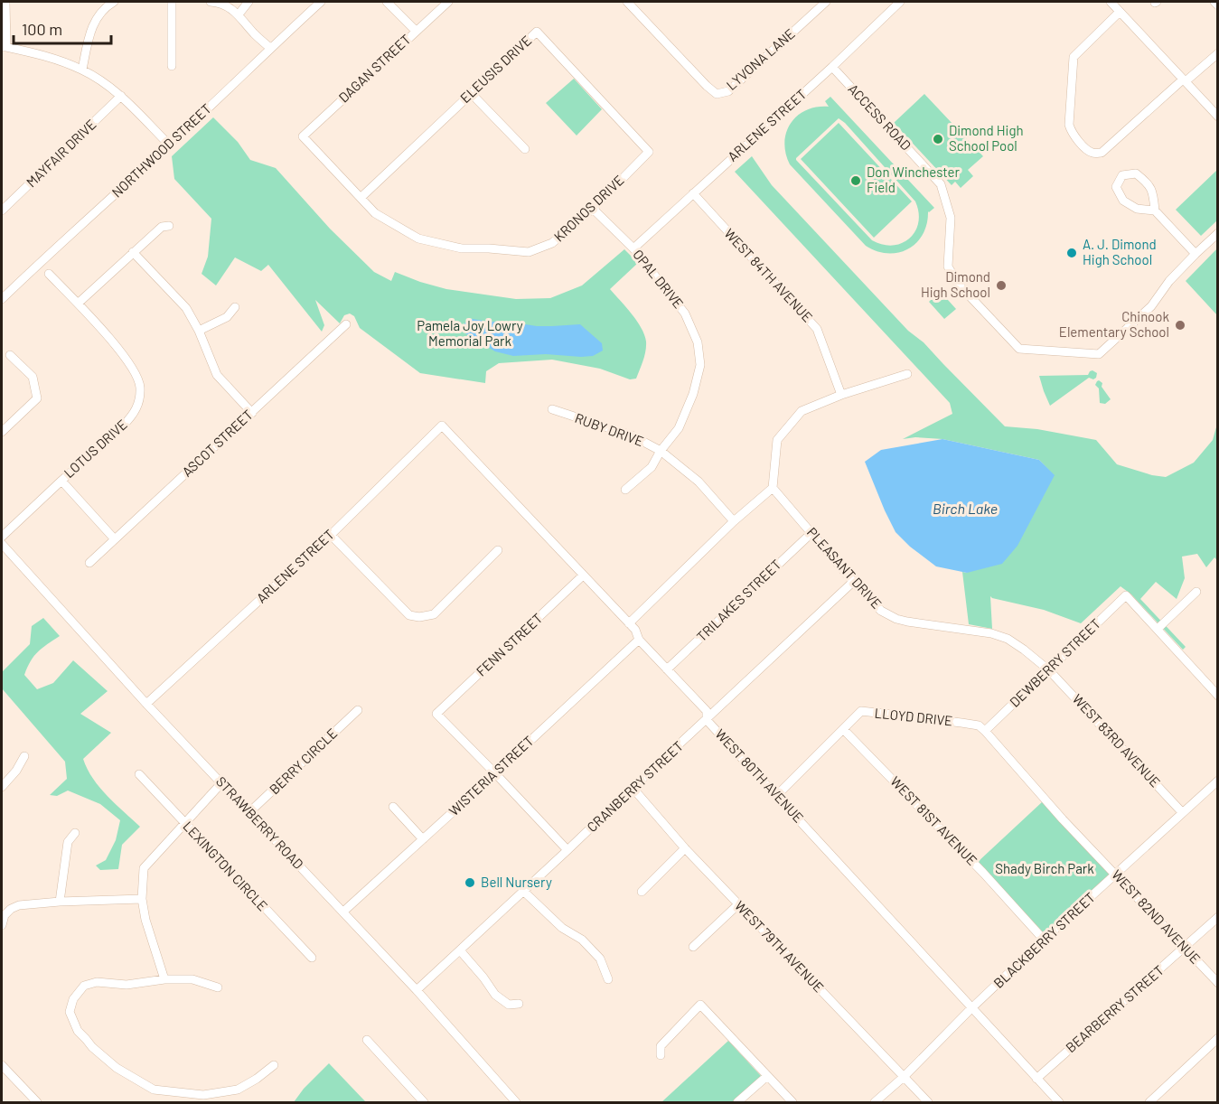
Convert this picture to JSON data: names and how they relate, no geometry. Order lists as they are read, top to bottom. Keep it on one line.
{"streets":{"street":["LYVONA LANE","DAGAN STREET","ELEUSIS DRIVE","ACCESS ROAD","ARLENE STREET","NORTHWOOD STREET","MAYFAIR DRIVE","KRONOS DRIVE","WEST 84TH AVENUE","OPAL DRIVE","RUBY DRIVE","ASCOT STREET","LOTUS DRIVE","PLEASANT DRIVE","TRILAKES STREET","FENN STREET","DEWBERRY STREET","LLOYD DRIVE","WEST 83RD AVENUE","BERRY CIRCLE","WISTERIA STREET","WEST 80TH AVENUE","CRANBERRY STREET","WEST 81ST AVENUE","STRAWBERRY ROAD","LEXINGTON CIRCLE","WEST 82ND AVENUE","BLACKBERRY STREET","WEST 79TH AVENUE","BEARBERRY STREET"]},"crossings":[["DAGAN STREET","KRONOS DRIVE"],["ELEUSIS DRIVE","KRONOS DRIVE"],["ACCESS ROAD","ARLENE STREET"],["ARLENE STREET","WEST 84TH AVENUE"],["ARLENE STREET","OPAL DRIVE"],["ARLENE STREET","WEST 80TH AVENUE"],["ARLENE STREET","STRAWBERRY ROAD"],["KRONOS DRIVE","OPAL DRIVE"],["OPAL DRIVE","RUBY DRIVE"],["PLEASANT DRIVE","TRILAKES STREET"],["PLEASANT DRIVE","DEWBERRY STREET"],["PLEASANT DRIVE","WEST 83RD AVENUE"],["PLEASANT DRIVE","CRANBERRY STREET"],["TRILAKES STREET","WEST 80TH AVENUE"],["FENN STREET","WISTERIA STREET"],["FENN STREET","WEST 80TH AVENUE"],["DEWBERRY STREET","LLOYD DRIVE"],["DEWBERRY STREET","WEST 83RD AVENUE"],["DEWBERRY STREET","WEST 82ND AVENUE"],["LLOYD DRIVE","WEST 80TH AVENUE"],["LLOYD DRIVE","WEST 81ST AVENUE"],["LLOYD DRIVE","WEST 82ND AVENUE"],["WEST 83RD AVENUE","BLACKBERRY STREET"],["BERRY CIRCLE","STRAWBERRY ROAD"],["WISTERIA STREET","WEST 80TH AVENUE"],["WISTERIA STREET","STRAWBERRY ROAD"],["WEST 80TH AVENUE","CRANBERRY STREET"],["WEST 80TH AVENUE","BLACKBERRY STREET"],["WEST 80TH AVENUE","BEARBERRY STREET"],["CRANBERRY STREET","STRAWBERRY ROAD"],["CRANBERRY STREET","WEST 79TH AVENUE"],["WEST 81ST AVENUE","BLACKBERRY STREET"],["WEST 82ND AVENUE","BLACKBERRY STREET"],["WEST 82ND AVENUE","BEARBERRY STREET"],["BLACKBERRY STREET","WEST 79TH AVENUE"]],"water":["Birch Lake"],"parks":["Pamela Joy Lowry Memorial Park","Shady Birch Park"],"places":["Dimond High School Pool","Don Winchester Field","A. J. Dimond High School","Dimond High School","Chinook Elementary School","Bell Nursery"],"scale_bar":"100 m"}
